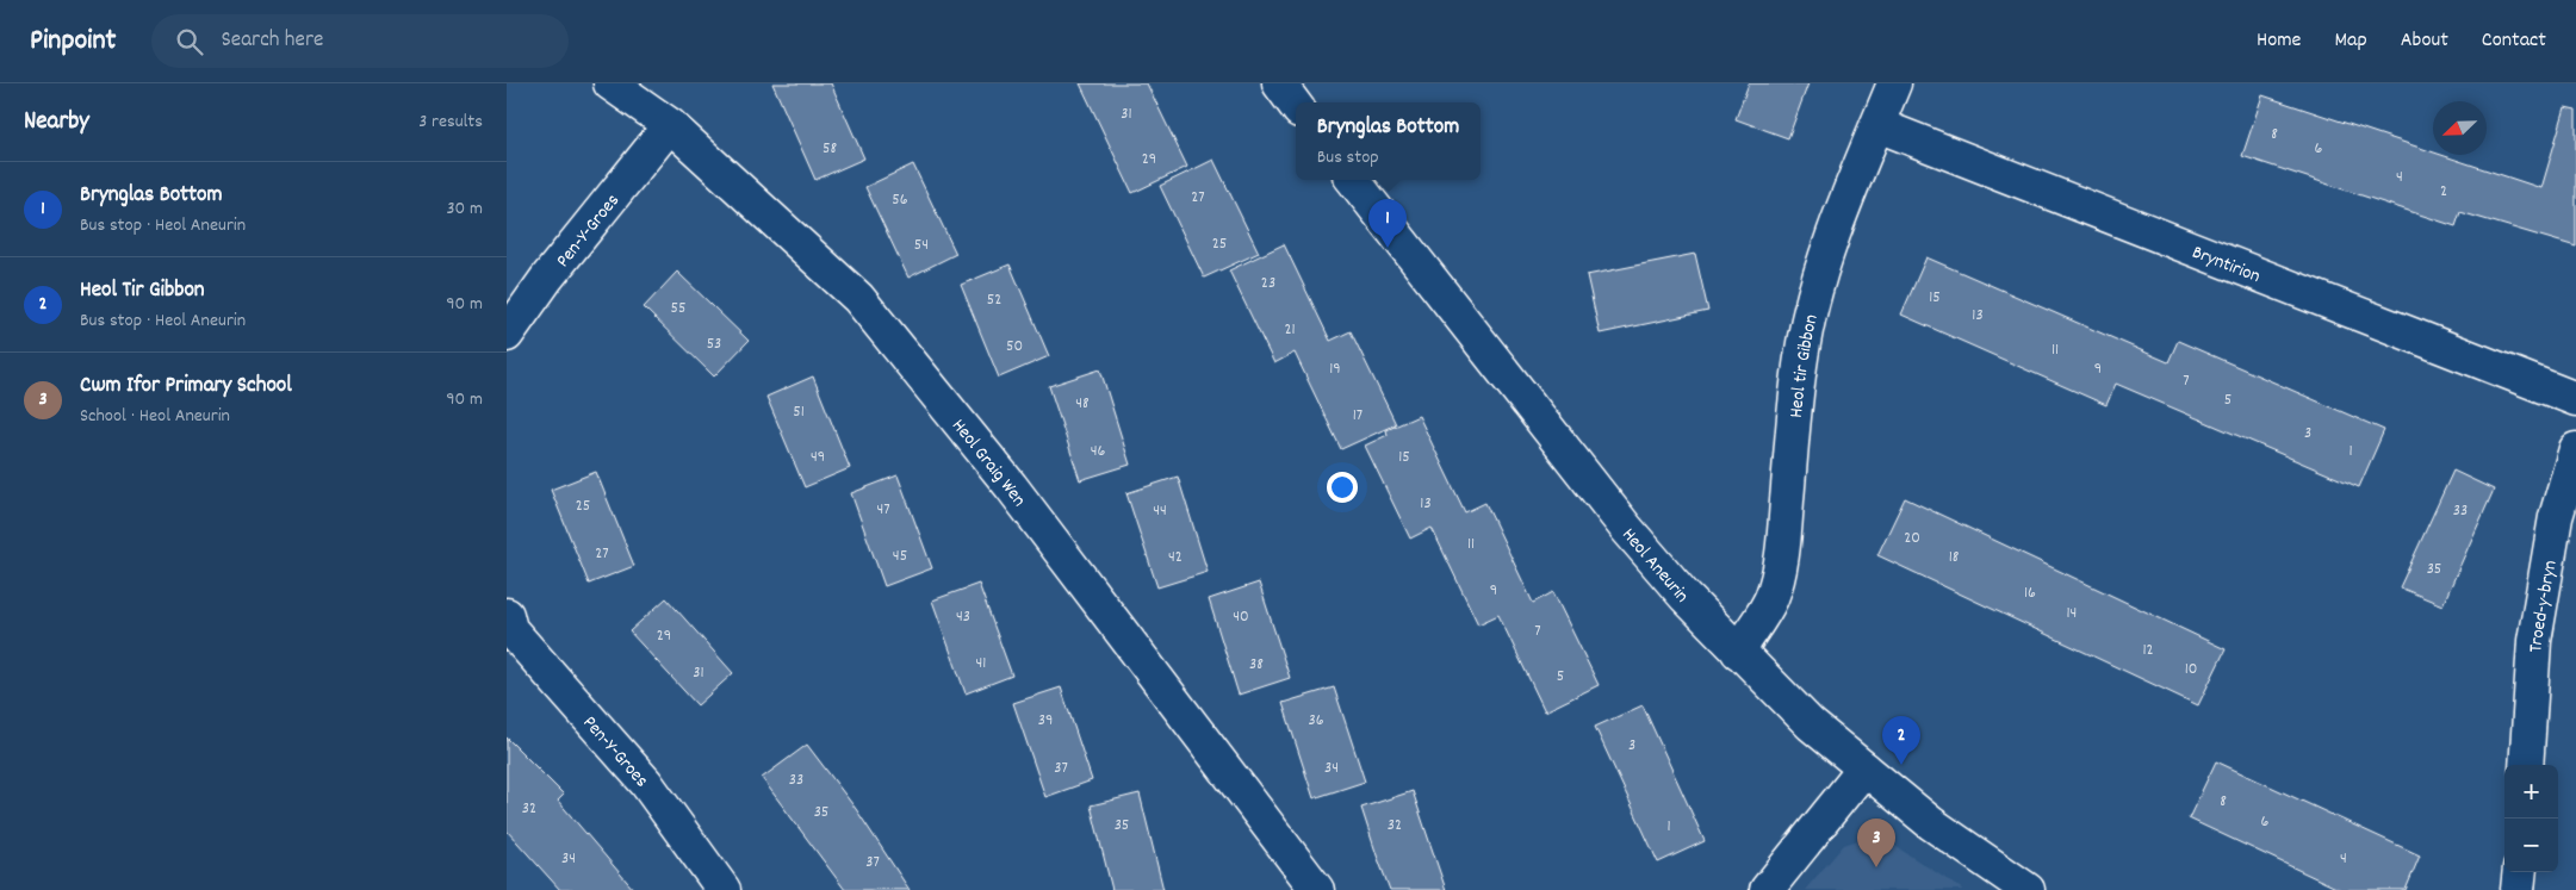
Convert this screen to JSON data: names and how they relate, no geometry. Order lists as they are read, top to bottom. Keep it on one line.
{"streets":{"street":["Pen-Y-Groes","Bryntirion","Heol tir Gibbon","Heol Graig Wen","Heol Aneurin","Troed-y-bryn"]},"crossings":[["Pen-Y-Groes","Heol Graig Wen"],["Bryntirion","Heol tir Gibbon"],["Heol tir Gibbon","Heol Aneurin"]],"house_numbers":["31","8","58","6","29","4","2","27","56","25","54","23","15","52","55","13","21","53","50","11","19","9","7","5","48","51","17","3","46","1","49","15","13","25","47","44","33","20","11","27","45","42","18","35","9","16","14","43","40","7","29","12","41","38","10","31","5","39","36","3","37","34","33","8","32","35","6","35","32","1","34","4","37"],"north":"bottom left","page":{"header":"Pinpoint","search":"Search here","nav":["Home","Map","About","Contact"],"heading":["Nearby","3 results"],"popup":["Brynglas Bottom","Bus stop"],"list":[{"mark":"1","name":"Brynglas Bottom","note":"Bus stop · Heol Aneurin","value":"30 m"},{"mark":"2","name":"Heol Tir Gibbon","note":"Bus stop · Heol Aneurin","value":"90 m"},{"mark":"3","name":"Cwm Ifor Primary School","note":"School · Heol Aneurin","value":"90 m"}],"pins":["1","2","3"],"map_buttons":["+","−"]}}
